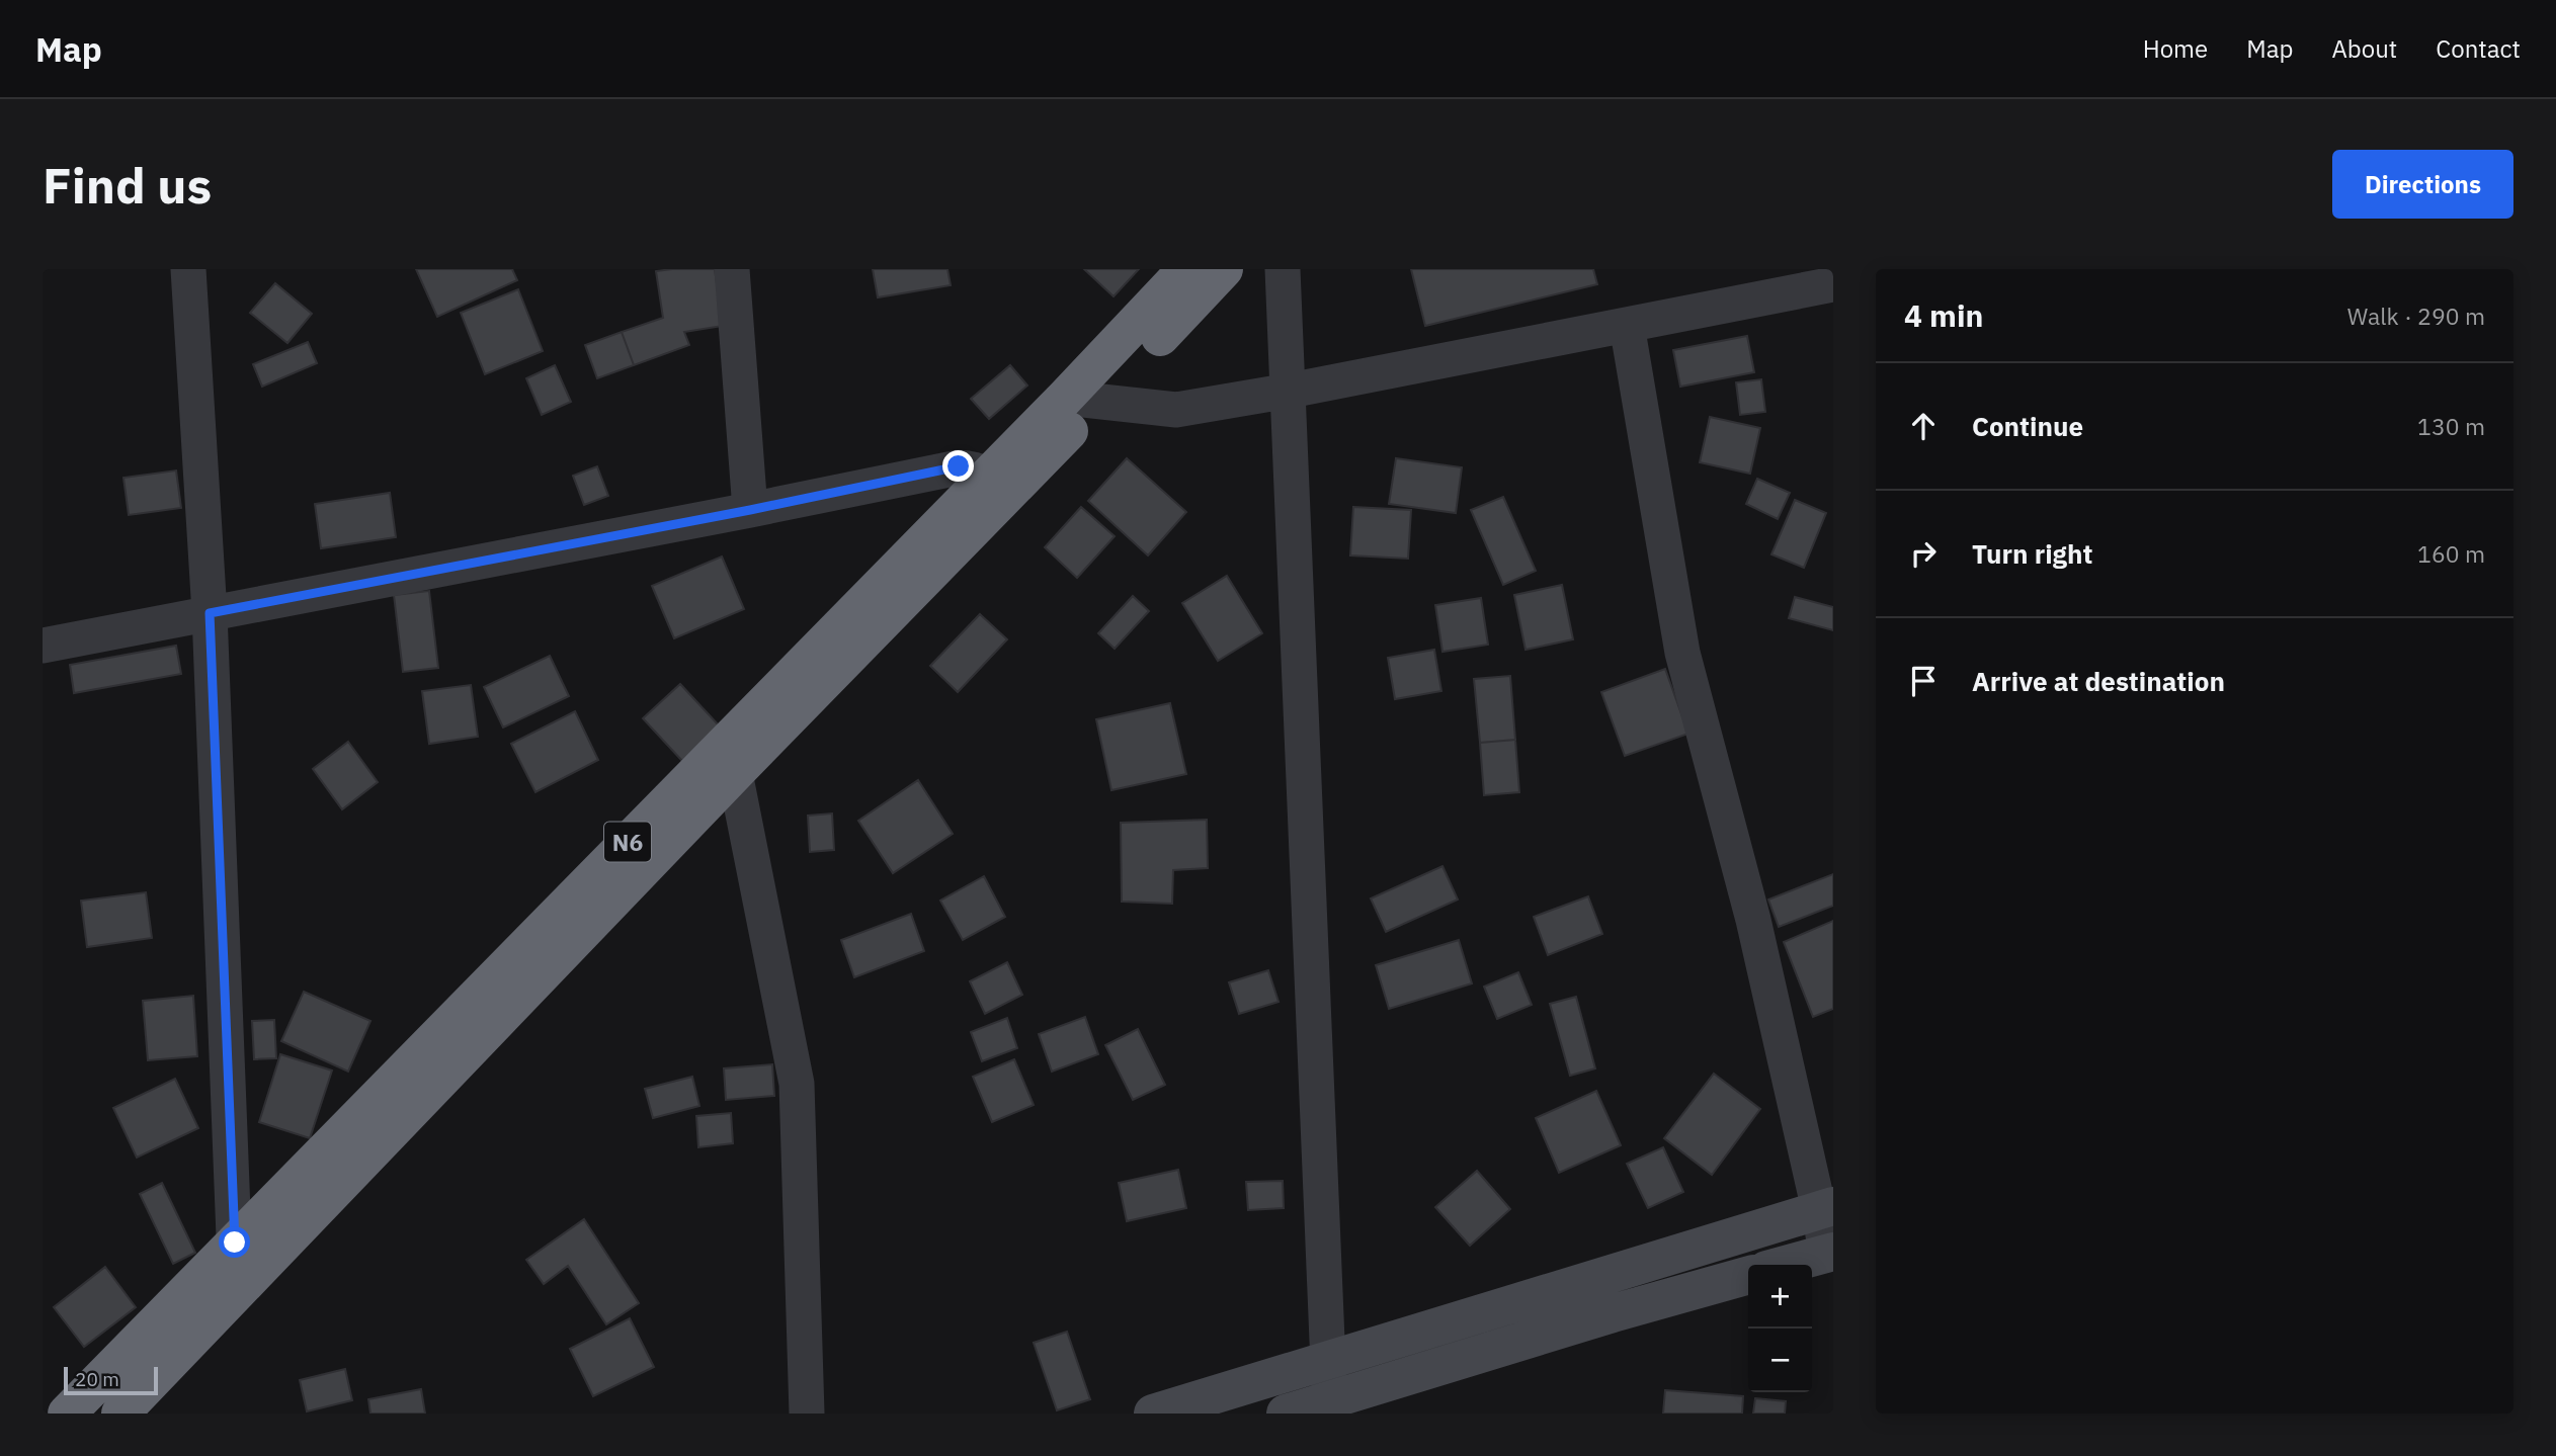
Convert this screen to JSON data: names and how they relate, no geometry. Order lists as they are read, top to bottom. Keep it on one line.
{"streets":{"highway":["N6"]},"scale_bar":"20 m","page":{"header":"Map","nav":["Home","Map","About","Contact"],"buttons":"Directions","title":"Find us","heading":["4 min","Walk · 290 m"],"list":[["Continue","130 m"],["Turn right","160 m"],"Arrive at destination"],"map_buttons":["+","−"],"scale":"20 m"}}
